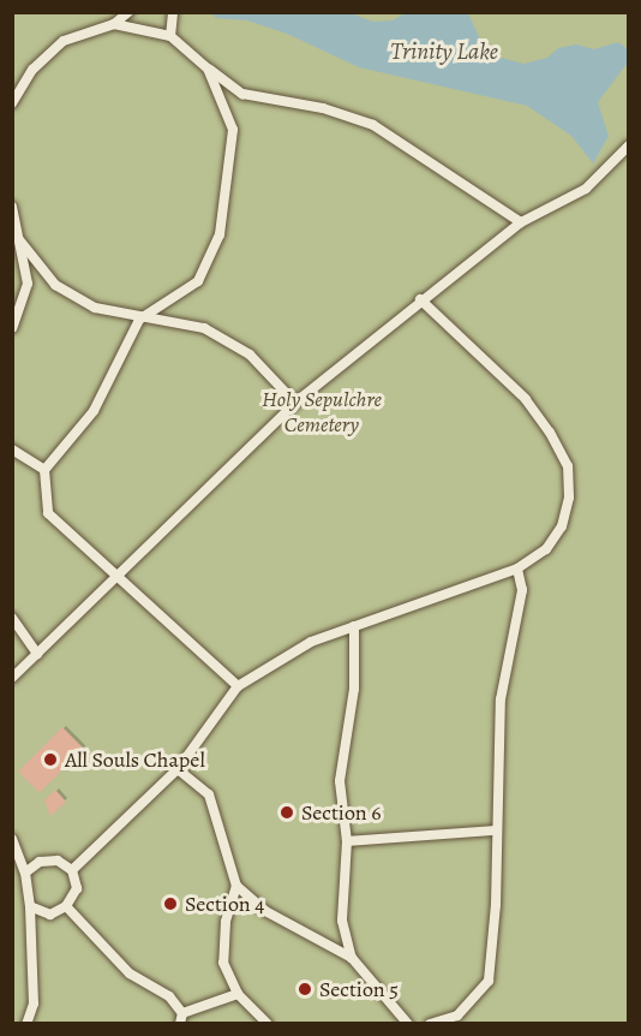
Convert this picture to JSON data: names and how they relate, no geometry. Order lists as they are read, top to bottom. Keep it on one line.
{"water":["Trinity Lake"],"parks":["Holy Sepulchre Cemetery"],"places":["All Souls Chapel","Section 6","Section 4","Section 5"]}
